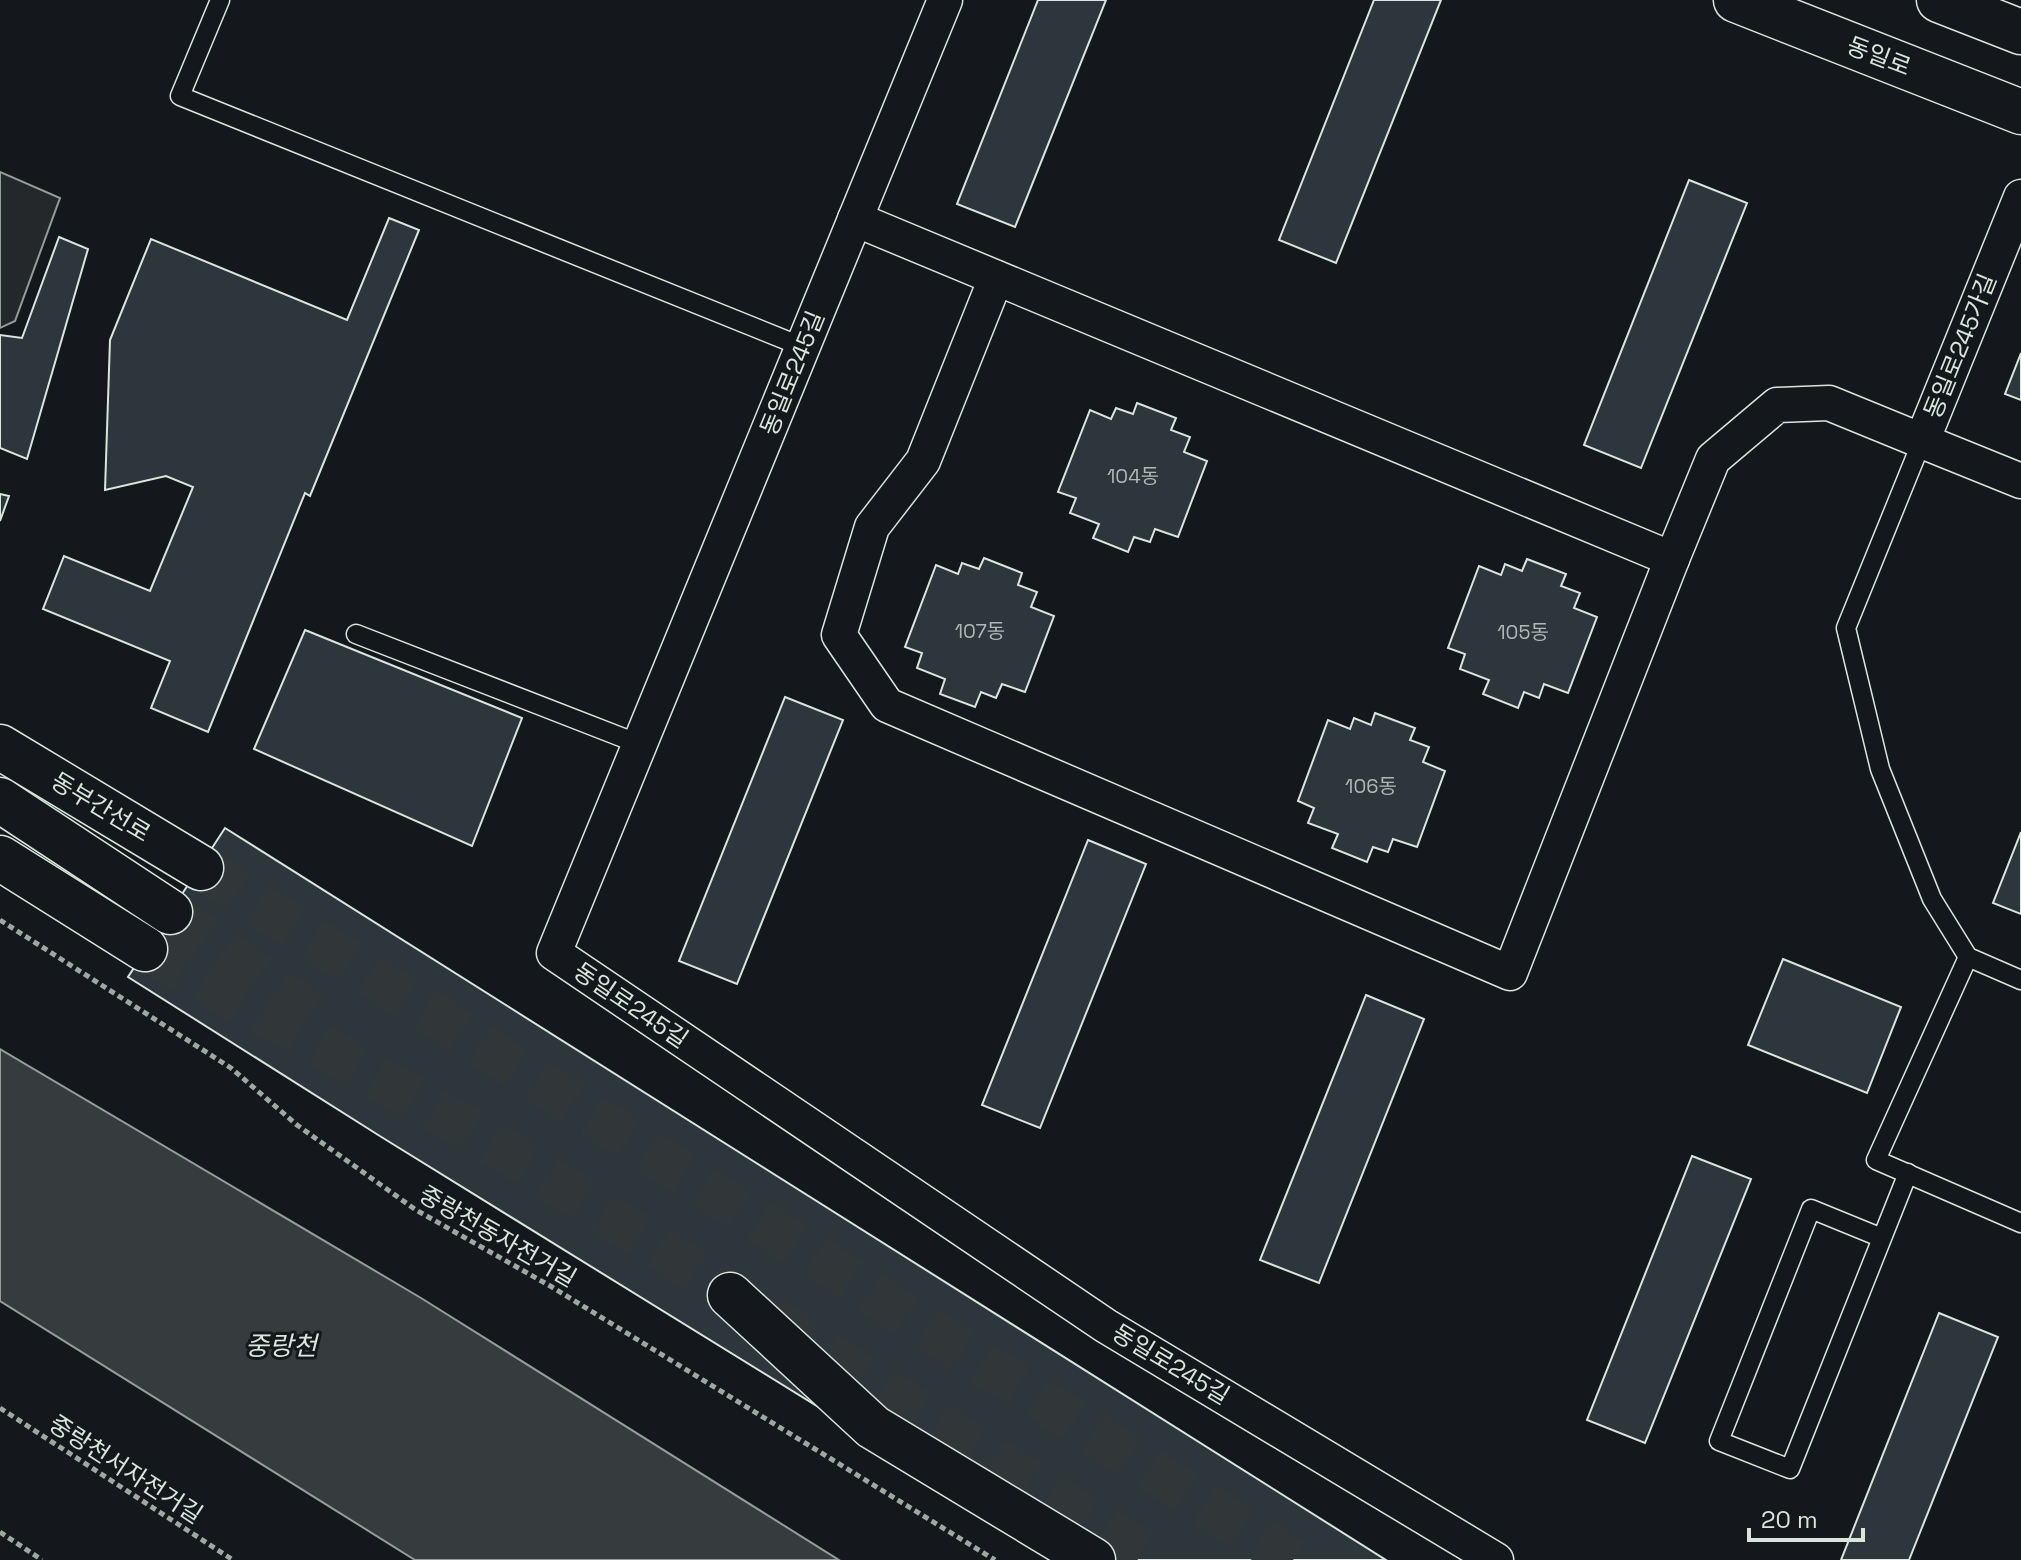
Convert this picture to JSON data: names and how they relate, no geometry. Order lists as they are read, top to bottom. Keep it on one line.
{"streets":{"main road":["동일로","동부간선로"],"street":["동일로245가길","동일로245길"],"path":["중랑천동자전거길","중랑천서자전거길"]},"water":["중랑천"],"house_numbers":["104동","107동","105동","106동"],"scale_bar":"20 m"}
